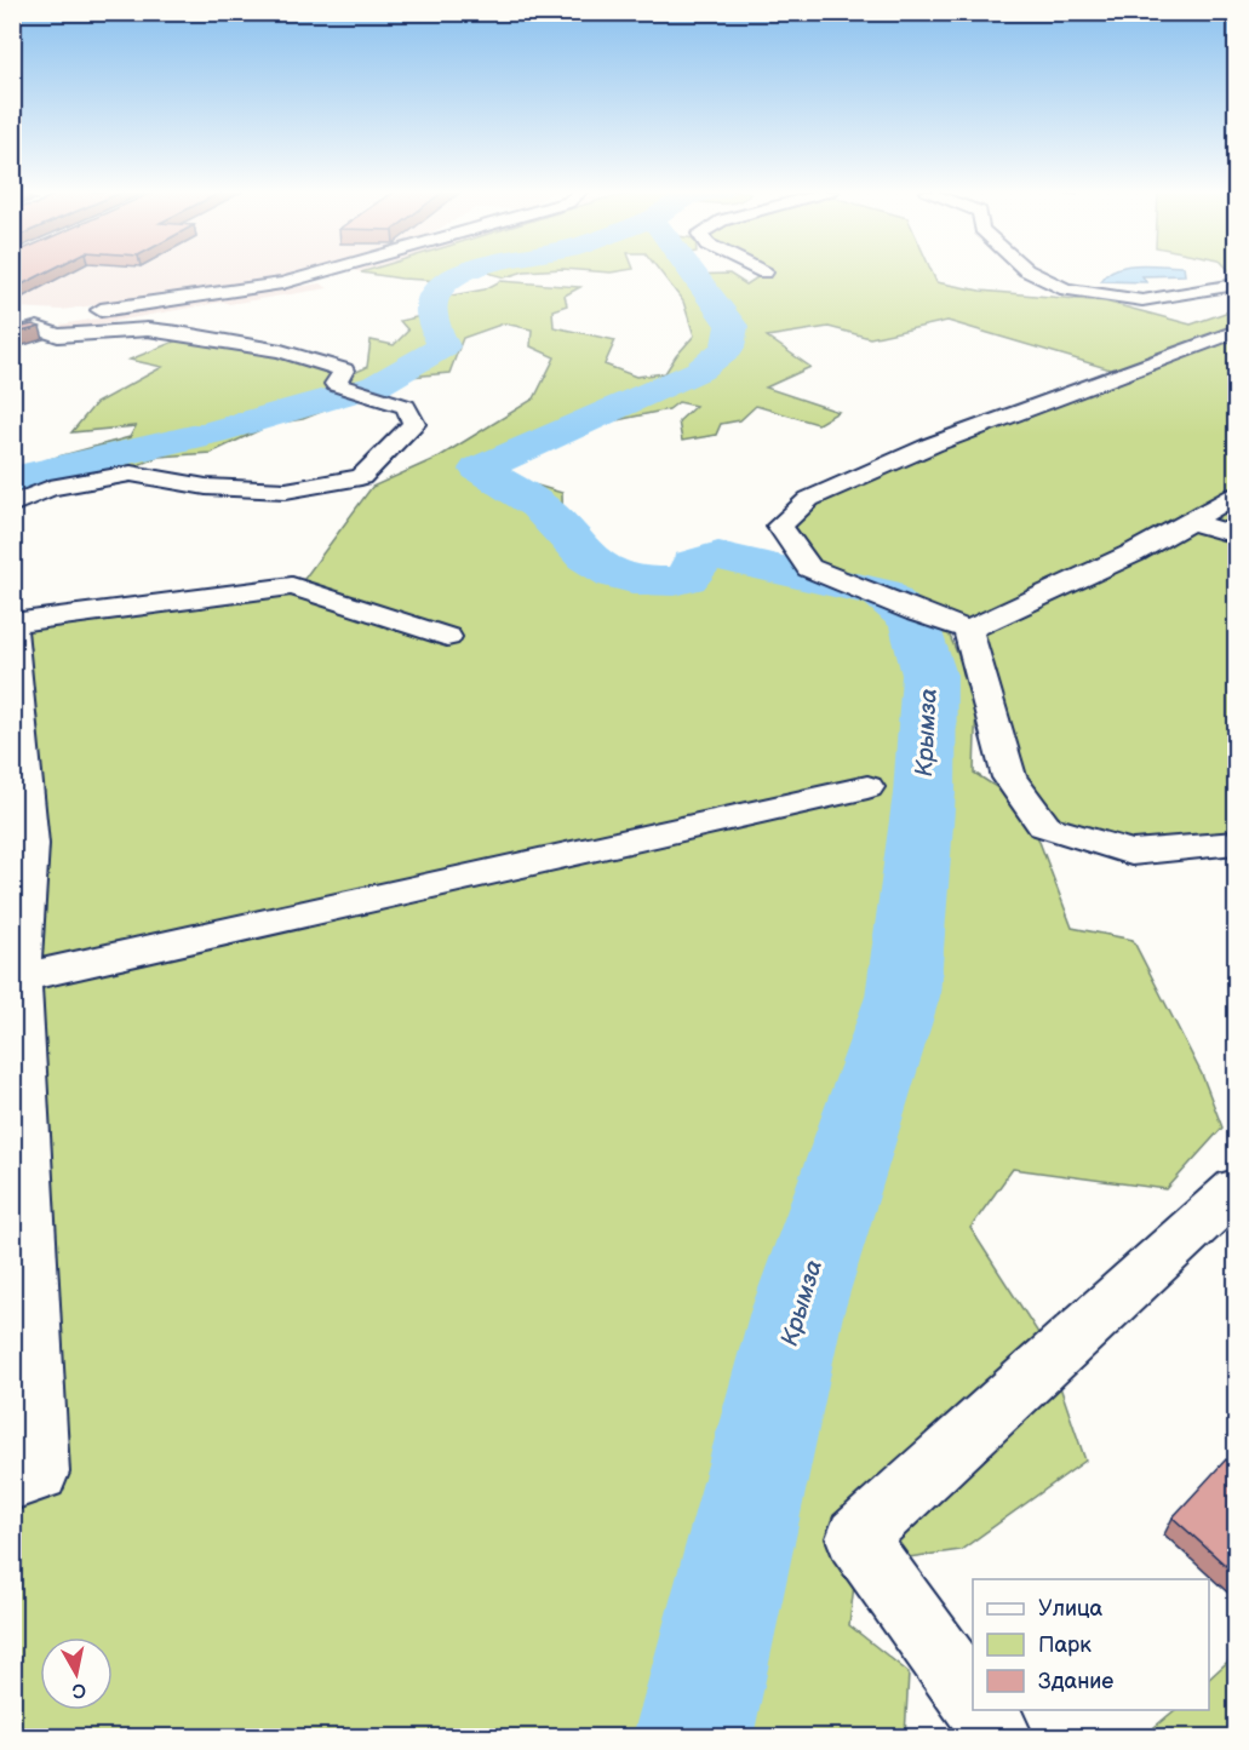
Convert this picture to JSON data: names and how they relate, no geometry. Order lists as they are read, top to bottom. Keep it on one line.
{"water":["Крымза"],"legend":["Улица","Парк","Здание"],"north":"bottom"}
